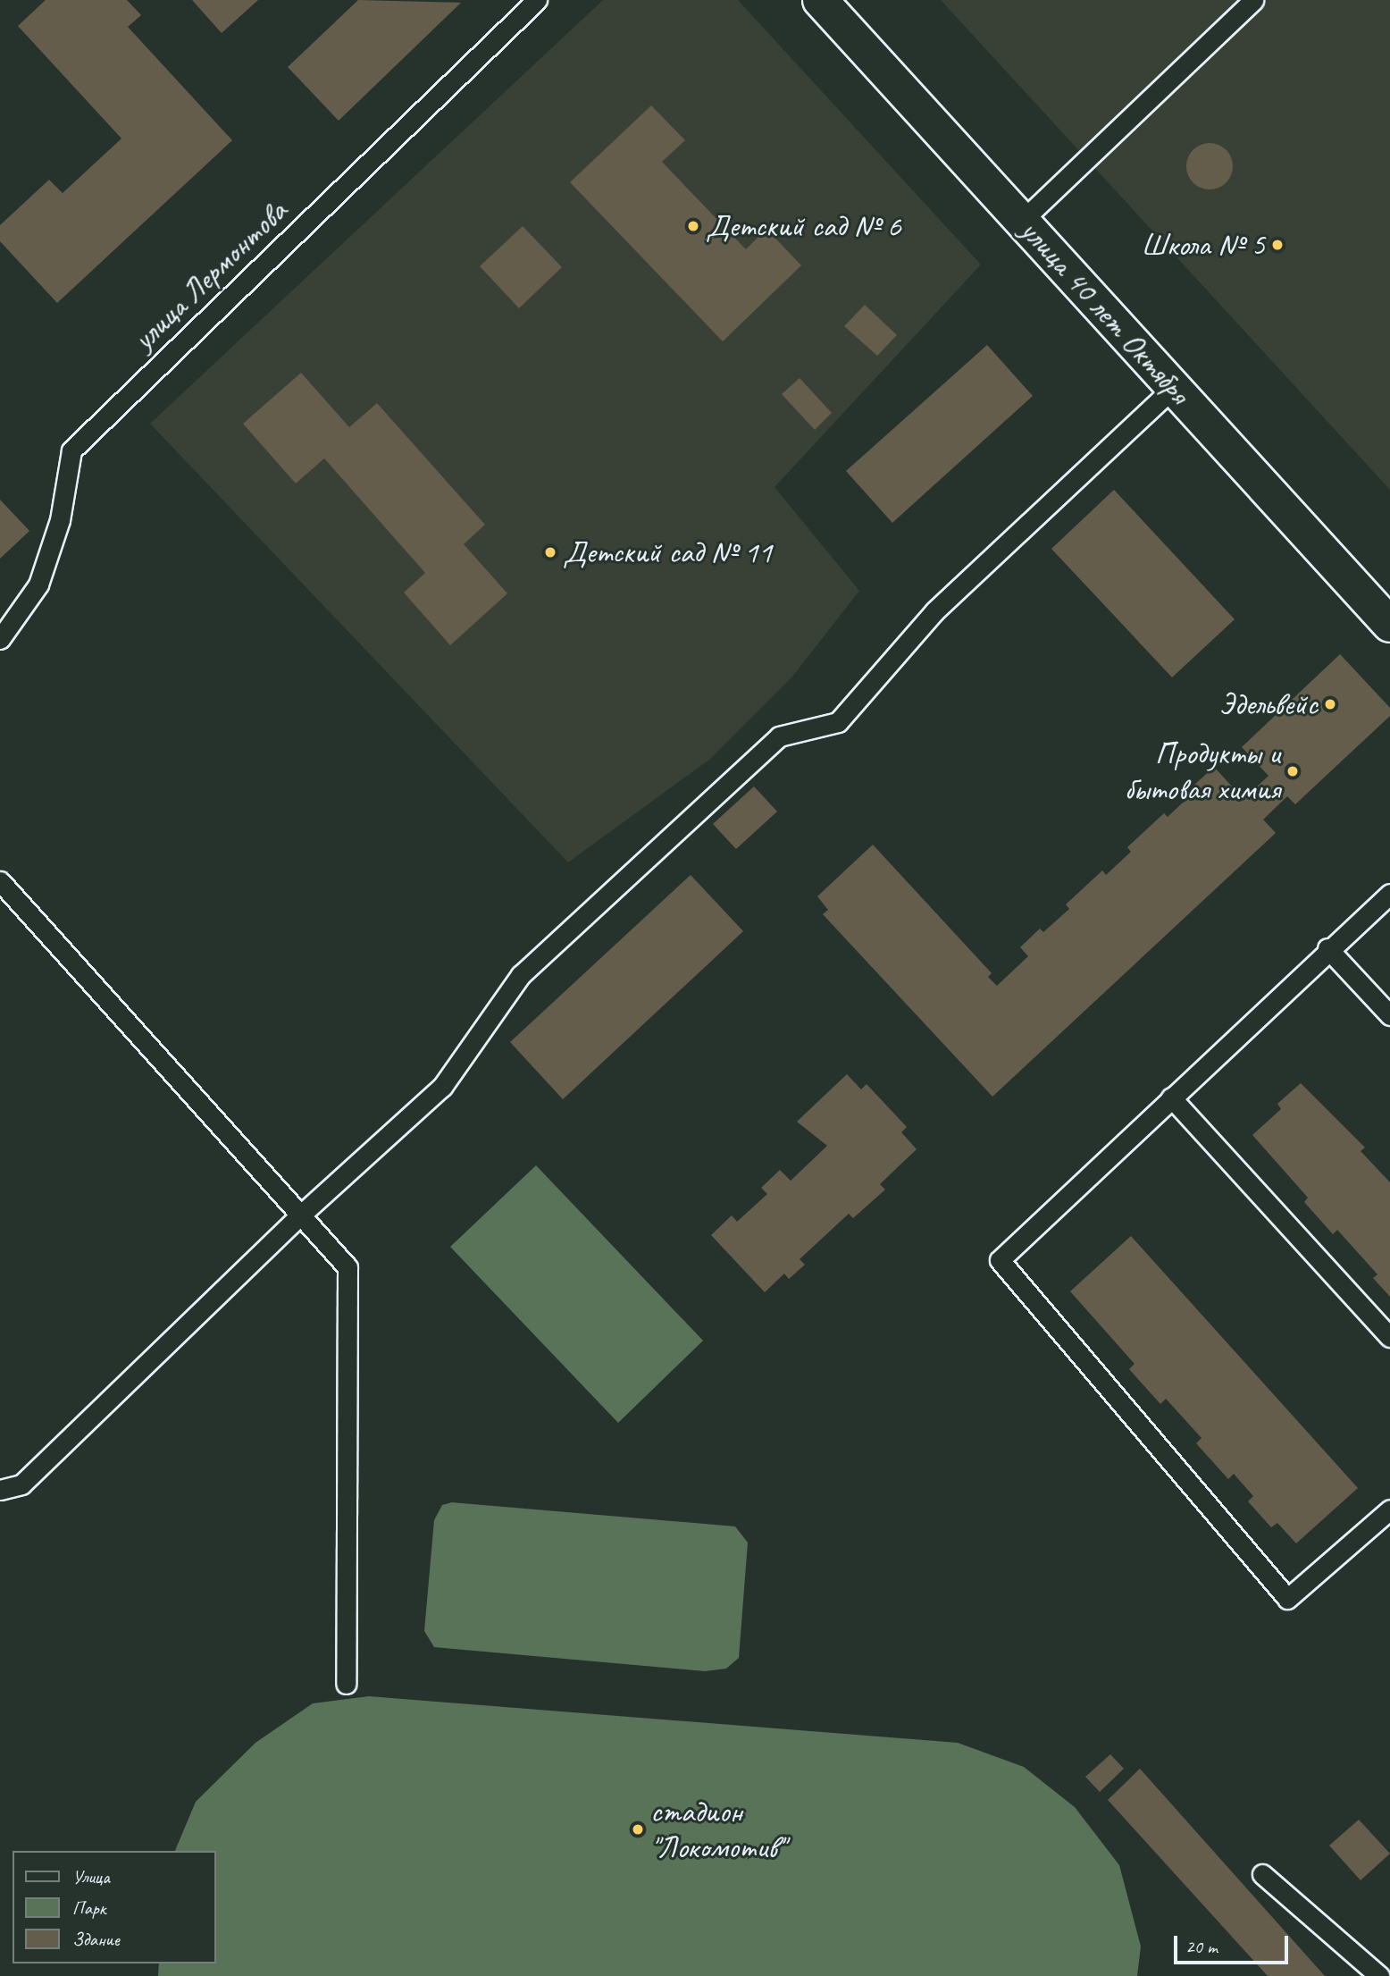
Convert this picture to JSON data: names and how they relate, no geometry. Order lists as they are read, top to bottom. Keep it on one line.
{"streets":{"street":["улица 40 лет Октября"],"lane":["улица Лермонтова"]},"places":["Детский сад № 6","Школа № 5","Детский сад № 11","Эдельвейс","Продукты и бытовая химия","стадион \"Локомотив\""],"legend":["Улица","Парк","Здание"],"scale_bar":"20 m"}
